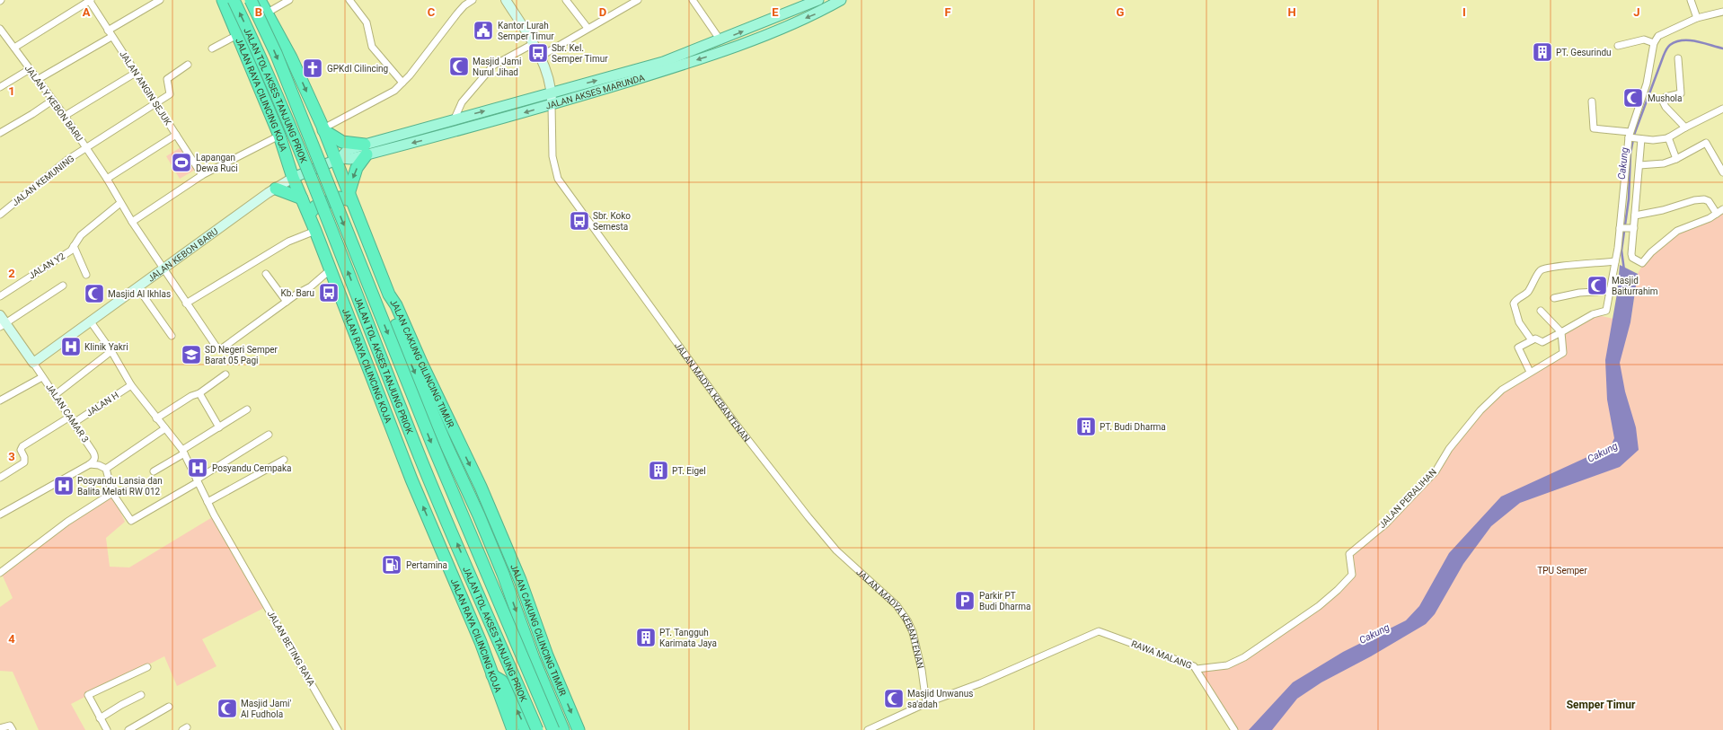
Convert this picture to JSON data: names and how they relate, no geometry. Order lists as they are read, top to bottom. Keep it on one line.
{"streets":{"highway":["JALAN RAYA CILINCING KOJA","JALAN TOL AKSES TANJUNG PRIOK","JALAN CAKUNG CILINCING TIMUR"],"main road":["JALAN AKSES MARUNDA"],"street":["JALAN ANGIN SEJUK","JALAN Y KEBON BARU","JALAN KEMUNING","JALAN KEBON BARU","JALAN Y2","JALAN MADYA KEBANTENAN","JALAN H","JALAN CAMAR 3","JALAN PERALIHAN","JALAN BETING RAYA","RAWA MALANG"]},"crossings":[["JALAN ANGIN SEJUK","JALAN KEMUNING"],["JALAN AKSES MARUNDA","JALAN RAYA CILINCING KOJA"],["JALAN AKSES MARUNDA","JALAN KEBON BARU"],["JALAN AKSES MARUNDA","JALAN CAKUNG CILINCING TIMUR"],["JALAN AKSES MARUNDA","JALAN MADYA KEBANTENAN"],["JALAN RAYA CILINCING KOJA","JALAN KEBON BARU"],["JALAN Y KEBON BARU","JALAN KEMUNING"],["JALAN Y KEBON BARU","JALAN Y2"],["JALAN KEBON BARU","JALAN CAMAR 3"],["JALAN KEBON BARU","JALAN BETING RAYA"],["JALAN MADYA KEBANTENAN","RAWA MALANG"],["JALAN H","JALAN CAMAR 3"],["JALAN H","JALAN BETING RAYA"],["JALAN PERALIHAN","RAWA MALANG"]],"districts":["Semper Timur"],"water":["Cakung"],"parks":["TPU Semper"],"places":{"public building":["Kantor Lurah Semper Timur"],"building":["PT. Gesurindu","PT. Budi Dharma","PT. Eigel","PT. Tangguh Karimata Jaya"],"bus stop":["Sbr. Kel. Semper Timur","Sbr. Koko Semesta","Kb. Baru"],"mosque":["Masjid Jami Nurul Jihad","Mushola","Masjid Baiturrahim","Masjid Al Ikhlas","Masjid Unwanus sa'adah","Masjid Jami' Al Fudhola"],"church":["GPKdI Cilincing"],"sports":["Lapangan Dewa Ruci"],"hospital":["Klinik Yakri","Posyandu Cempaka","Posyandu Lansia dan Balita Melati RW 012"],"school or university":["SD Negeri Semper Barat 05 Pagi"],"fuel station":["Pertamina"],"parking":["Parkir PT Budi Dharma"]},"grid":{"columns":["A","B","C","D","E","F","G","H","I","J"],"rows":["1","2","3","4"]}}
